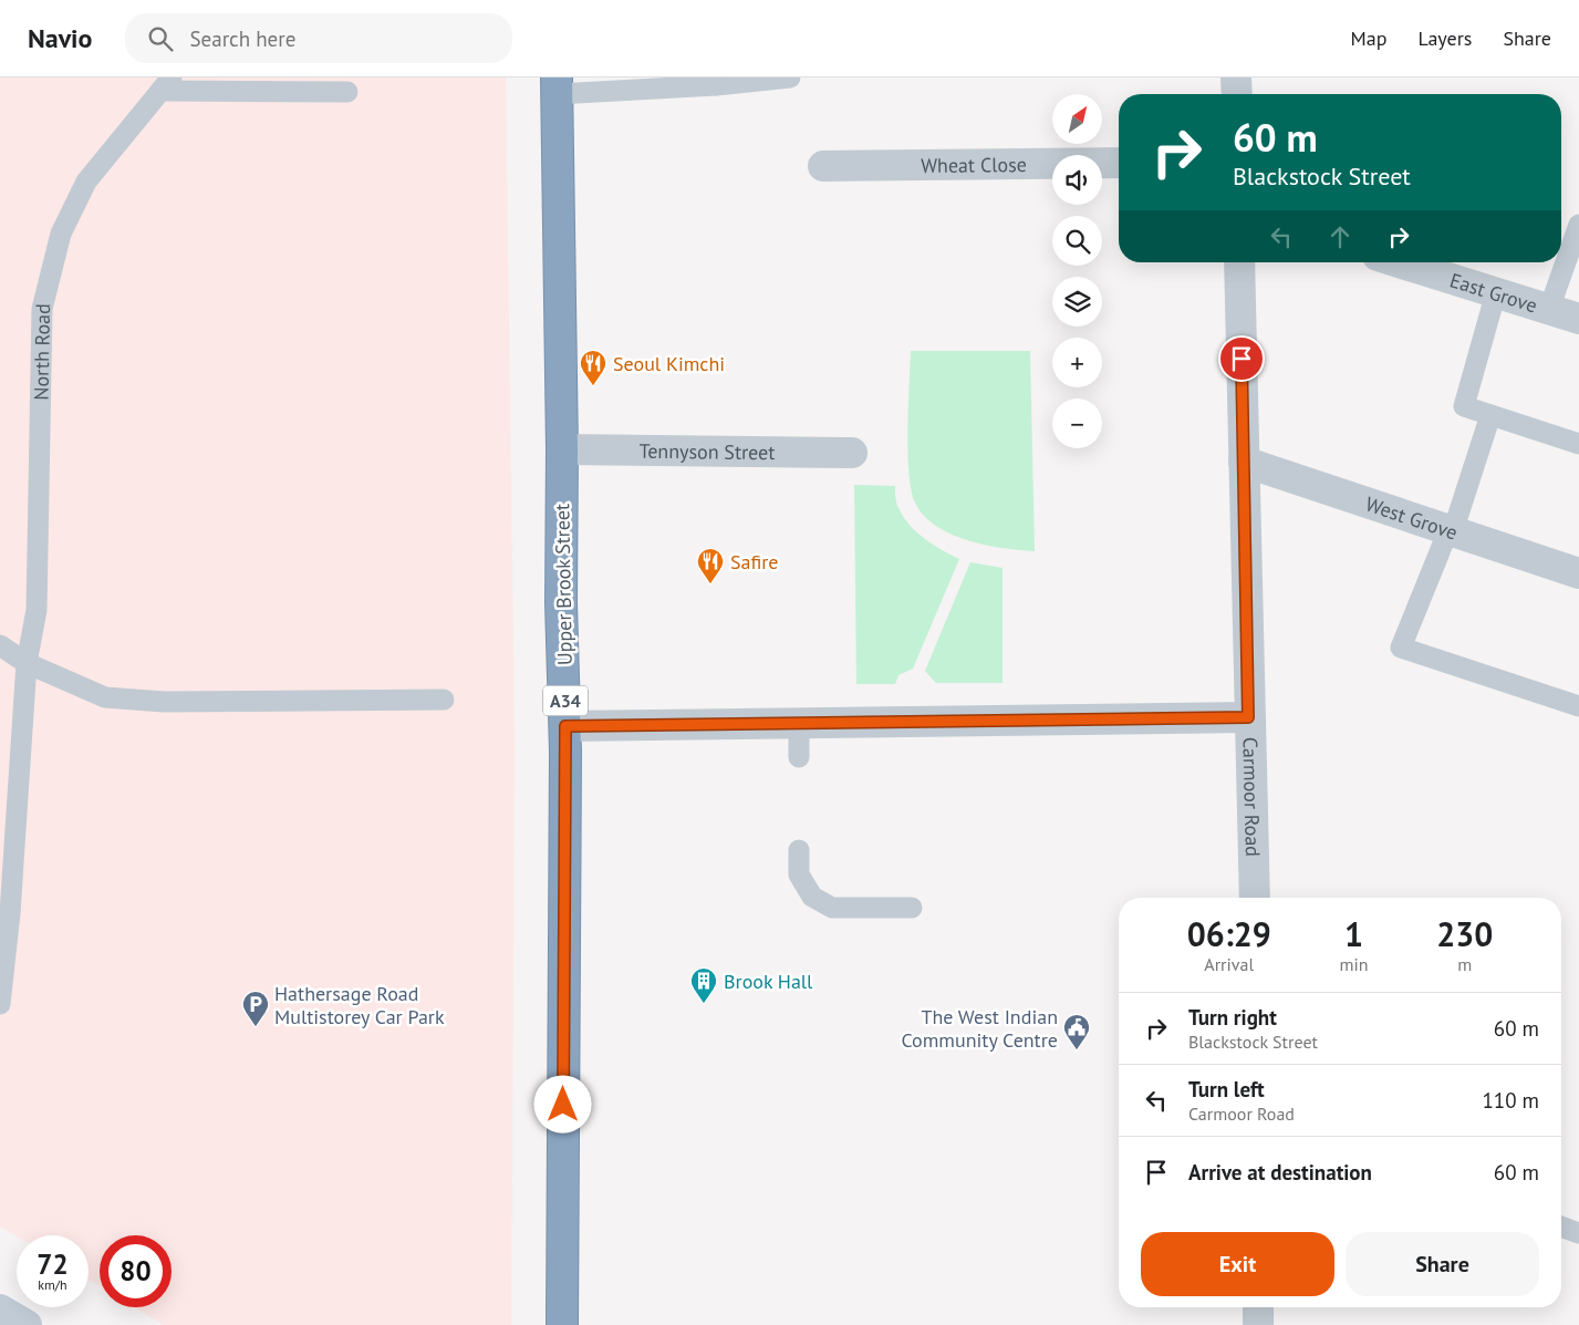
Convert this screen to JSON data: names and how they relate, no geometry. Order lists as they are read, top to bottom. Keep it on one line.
{"streets":{"highway":["Upper Brook Street","A34"],"street":["Wheat Close","East Grove","Tennyson Street","West Grove","Carmoor Road"],"lane":["North Road"]},"crossings":[["Tennyson Street","Upper Brook Street"],["West Grove","Carmoor Road"]],"places":{"restaurant":["Seoul Kimchi","Safire"],"building":["Brook Hall"],"parking":["Hathersage Road Multistorey Car Park"],"public building":["The West Indian Community Centre"]},"north":"top right","page":{"header":"Navio","search":"Search here","nav":["Map","Layers","Share"],"map_buttons":["+","−"],"turn":["60 m","Blackstock Street"],"eta":["06:29","Arrival","1","min","230","m"],"list":[{"name":"Turn right","note":"Blackstock Street","value":"60 m"},{"name":"Turn left","note":"Carmoor Road","value":"110 m"},{"name":"Arrive at destination","value":"60 m"}],"buttons":["Exit","Share"],"speed":"72 km/h","limit":"80"}}
